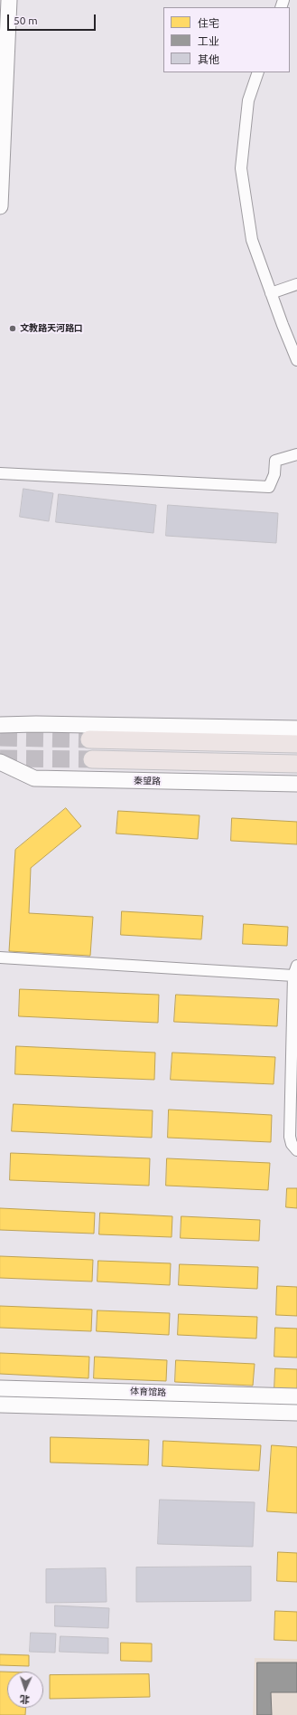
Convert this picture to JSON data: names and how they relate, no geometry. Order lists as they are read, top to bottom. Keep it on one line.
{"streets":{"main road":["秦望路","体育馆路"]},"places":["文教路天河路口"],"legend":["住宅","工业","其他"],"scale_bar":"50 m","north":"bottom"}
